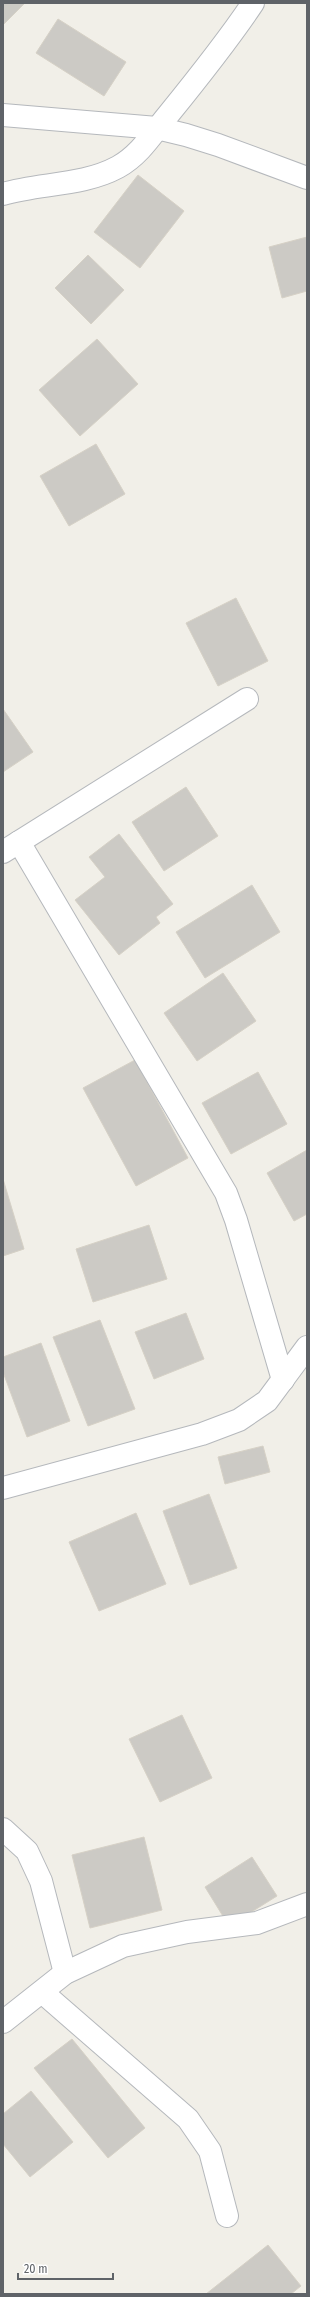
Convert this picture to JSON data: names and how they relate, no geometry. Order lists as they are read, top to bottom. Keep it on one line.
{"scale_bar":"20 m"}
